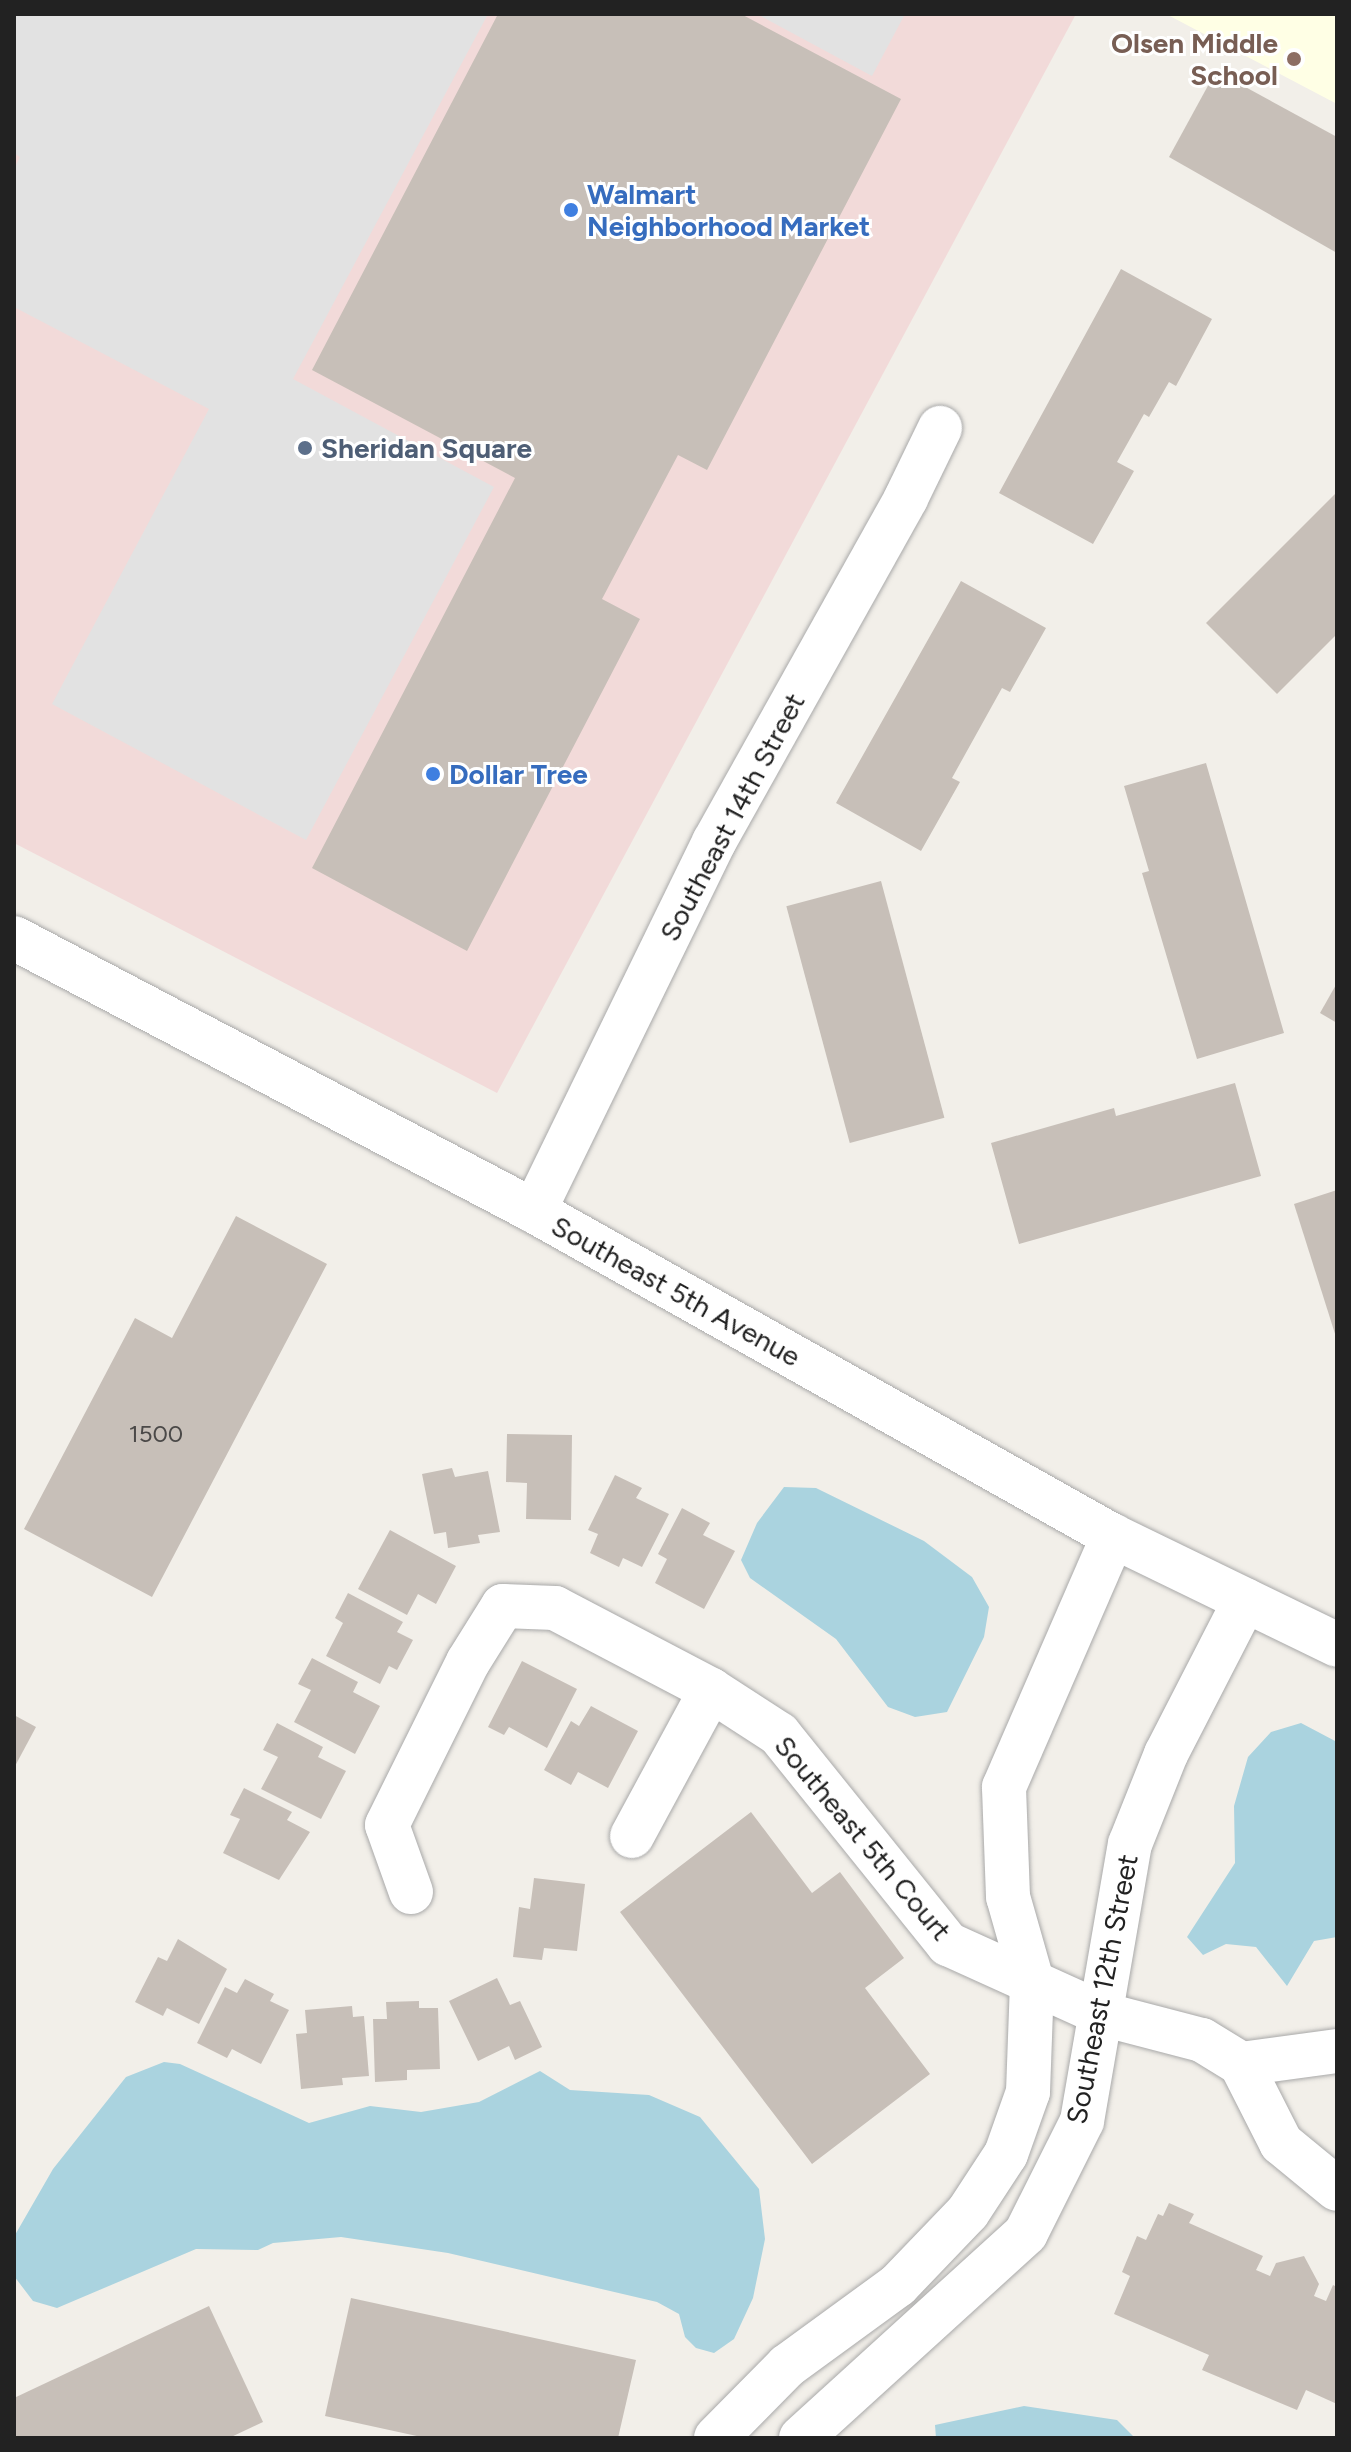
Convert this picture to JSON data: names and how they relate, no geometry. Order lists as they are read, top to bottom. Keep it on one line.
{"streets":{"street":["Southeast 14th Street","Southeast 5th Avenue","Southeast 5th Court","Southeast 12th Street"]},"crossings":[["Southeast 14th Street","Southeast 5th Avenue"],["Southeast 5th Avenue","Southeast 12th Street"],["Southeast 5th Court","Southeast 12th Street"]],"places":["Olsen Middle School","Walmart Neighborhood Market","Sheridan Square","Dollar Tree"],"house_numbers":["1500"]}
